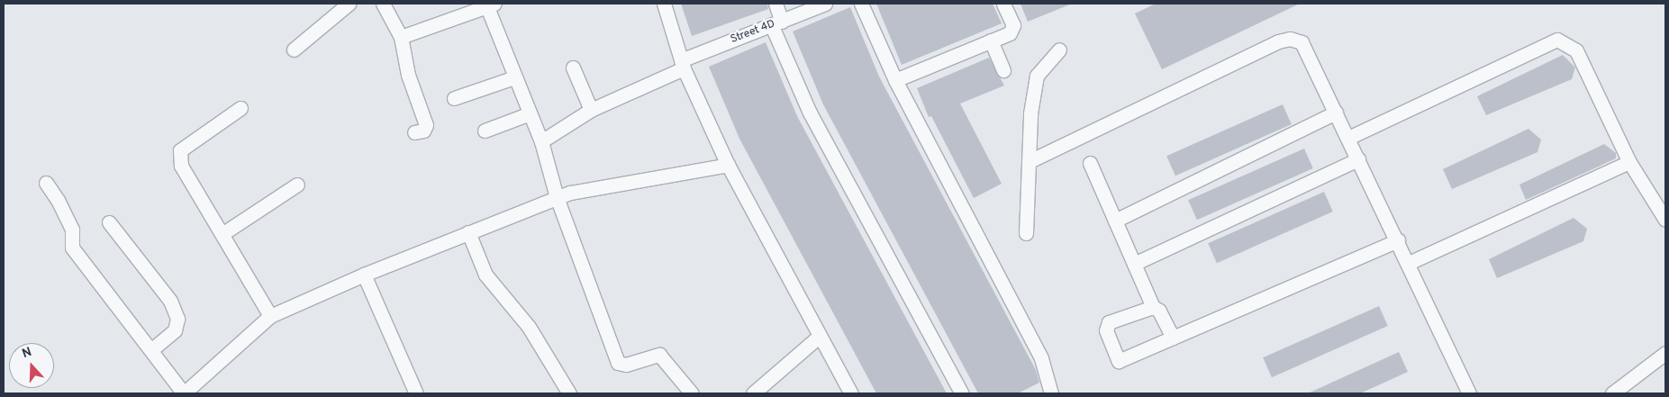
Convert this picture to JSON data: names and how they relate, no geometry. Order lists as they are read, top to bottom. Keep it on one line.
{"streets":{"street":["Street 4D"]},"north":"top"}
